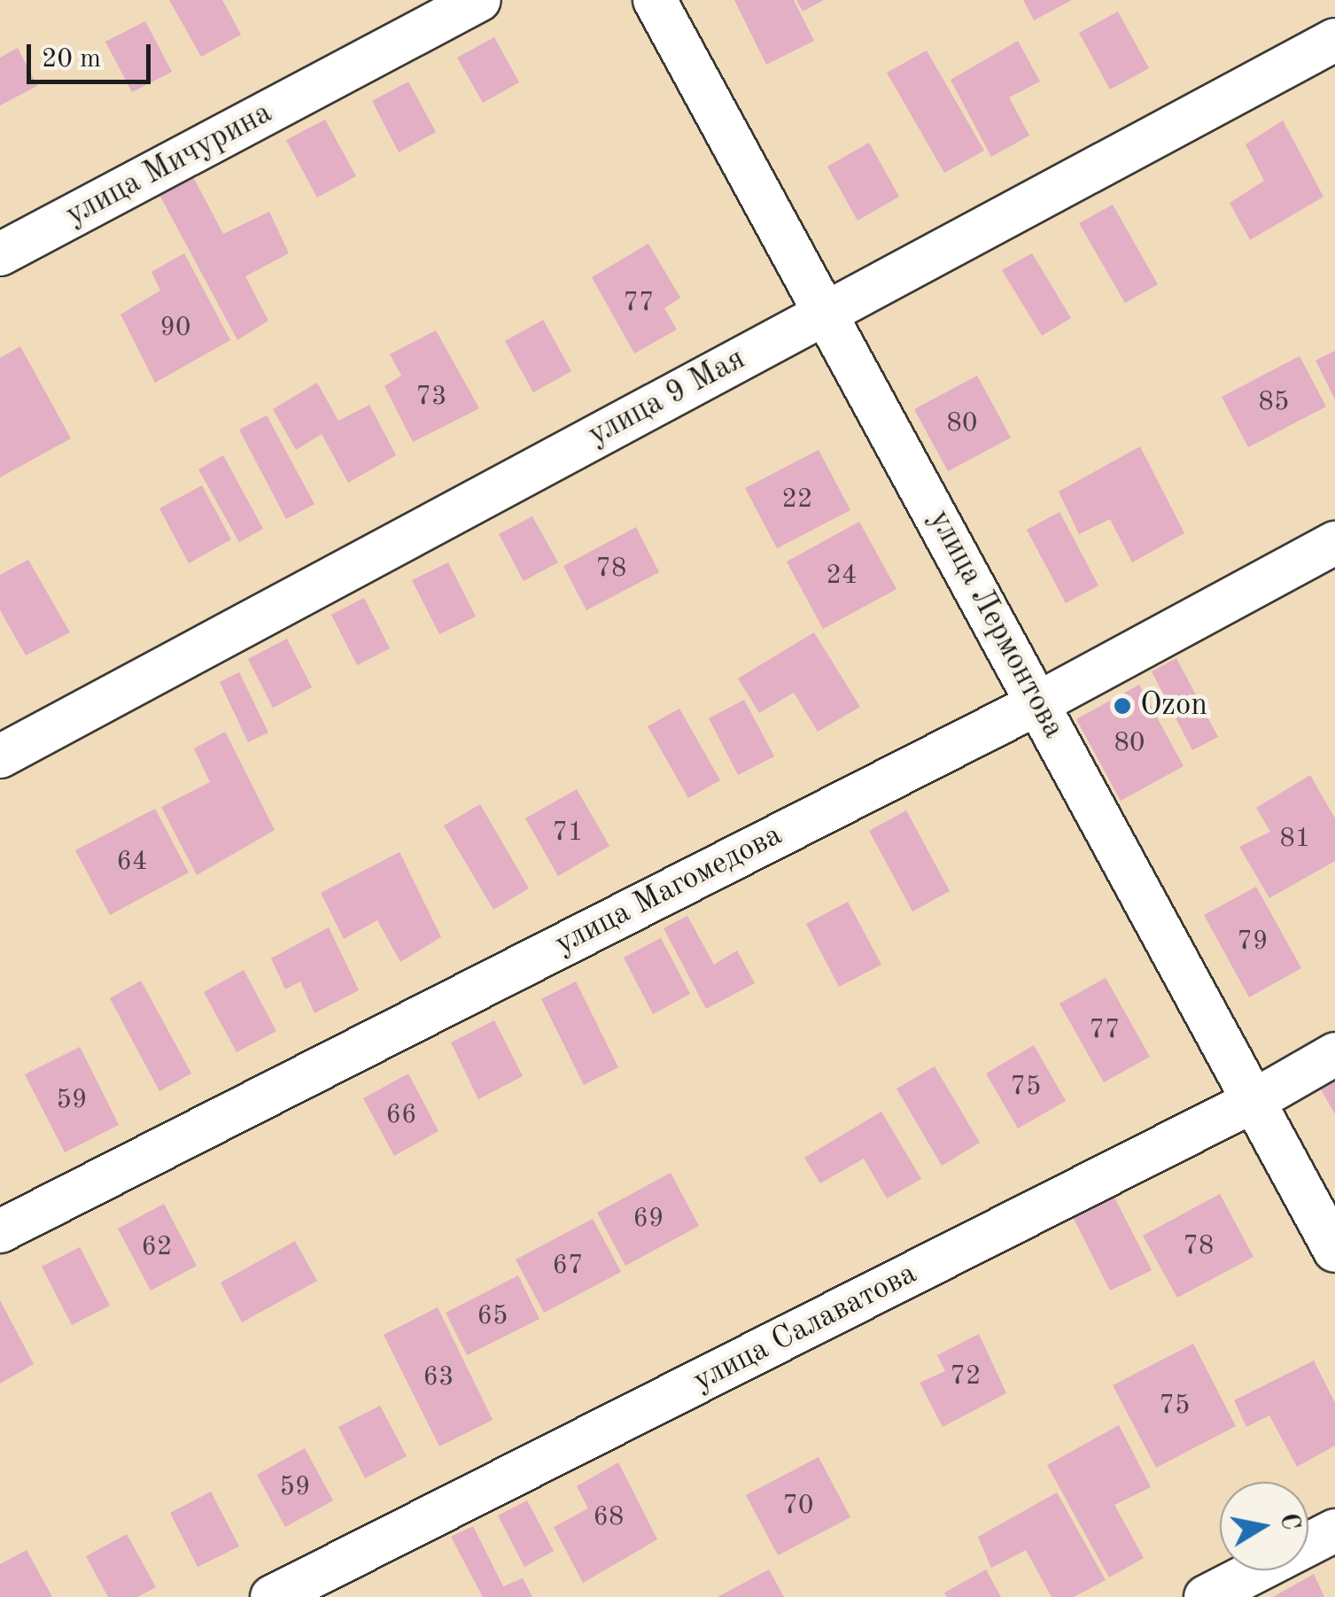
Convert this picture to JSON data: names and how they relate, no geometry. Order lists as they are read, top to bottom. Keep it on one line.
{"streets":{"street":["улица Мичурина","улица 9 Мая","улица Лермонтова","улица Магомедова","улица Салаватова"]},"crossings":[["улица 9 Мая","улица Лермонтова"],["улица Лермонтова","улица Магомедова"],["улица Лермонтова","улица Салаватова"]],"places":["Ozon"],"house_numbers":["77","90","73","85","80","22","78","24","80","71","81","64","79","77","75","59","66","69","78","62","67","65","72","63","75","59","70","68"],"scale_bar":"20 m","north":"right"}
